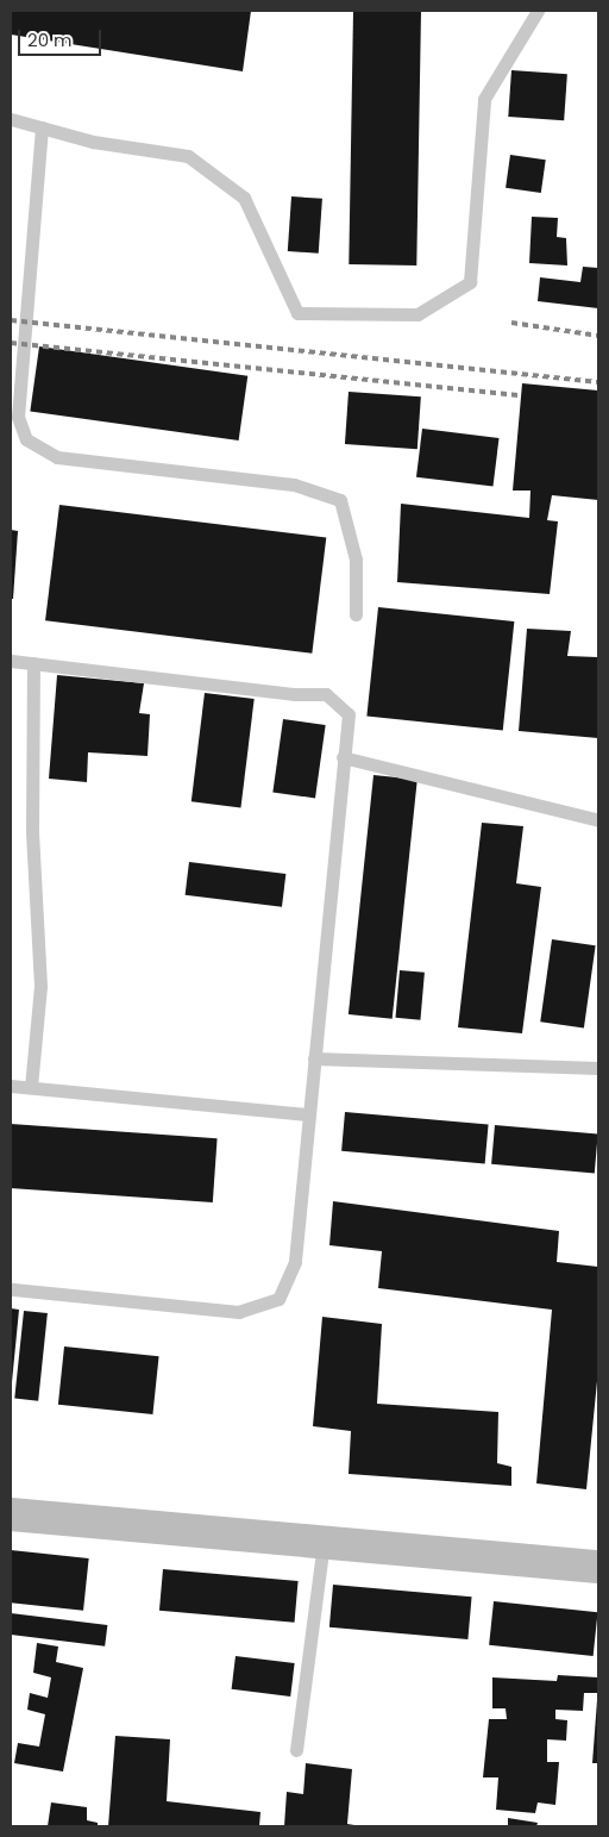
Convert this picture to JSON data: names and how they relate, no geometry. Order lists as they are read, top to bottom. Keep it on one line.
{"scale_bar":"20 m"}
